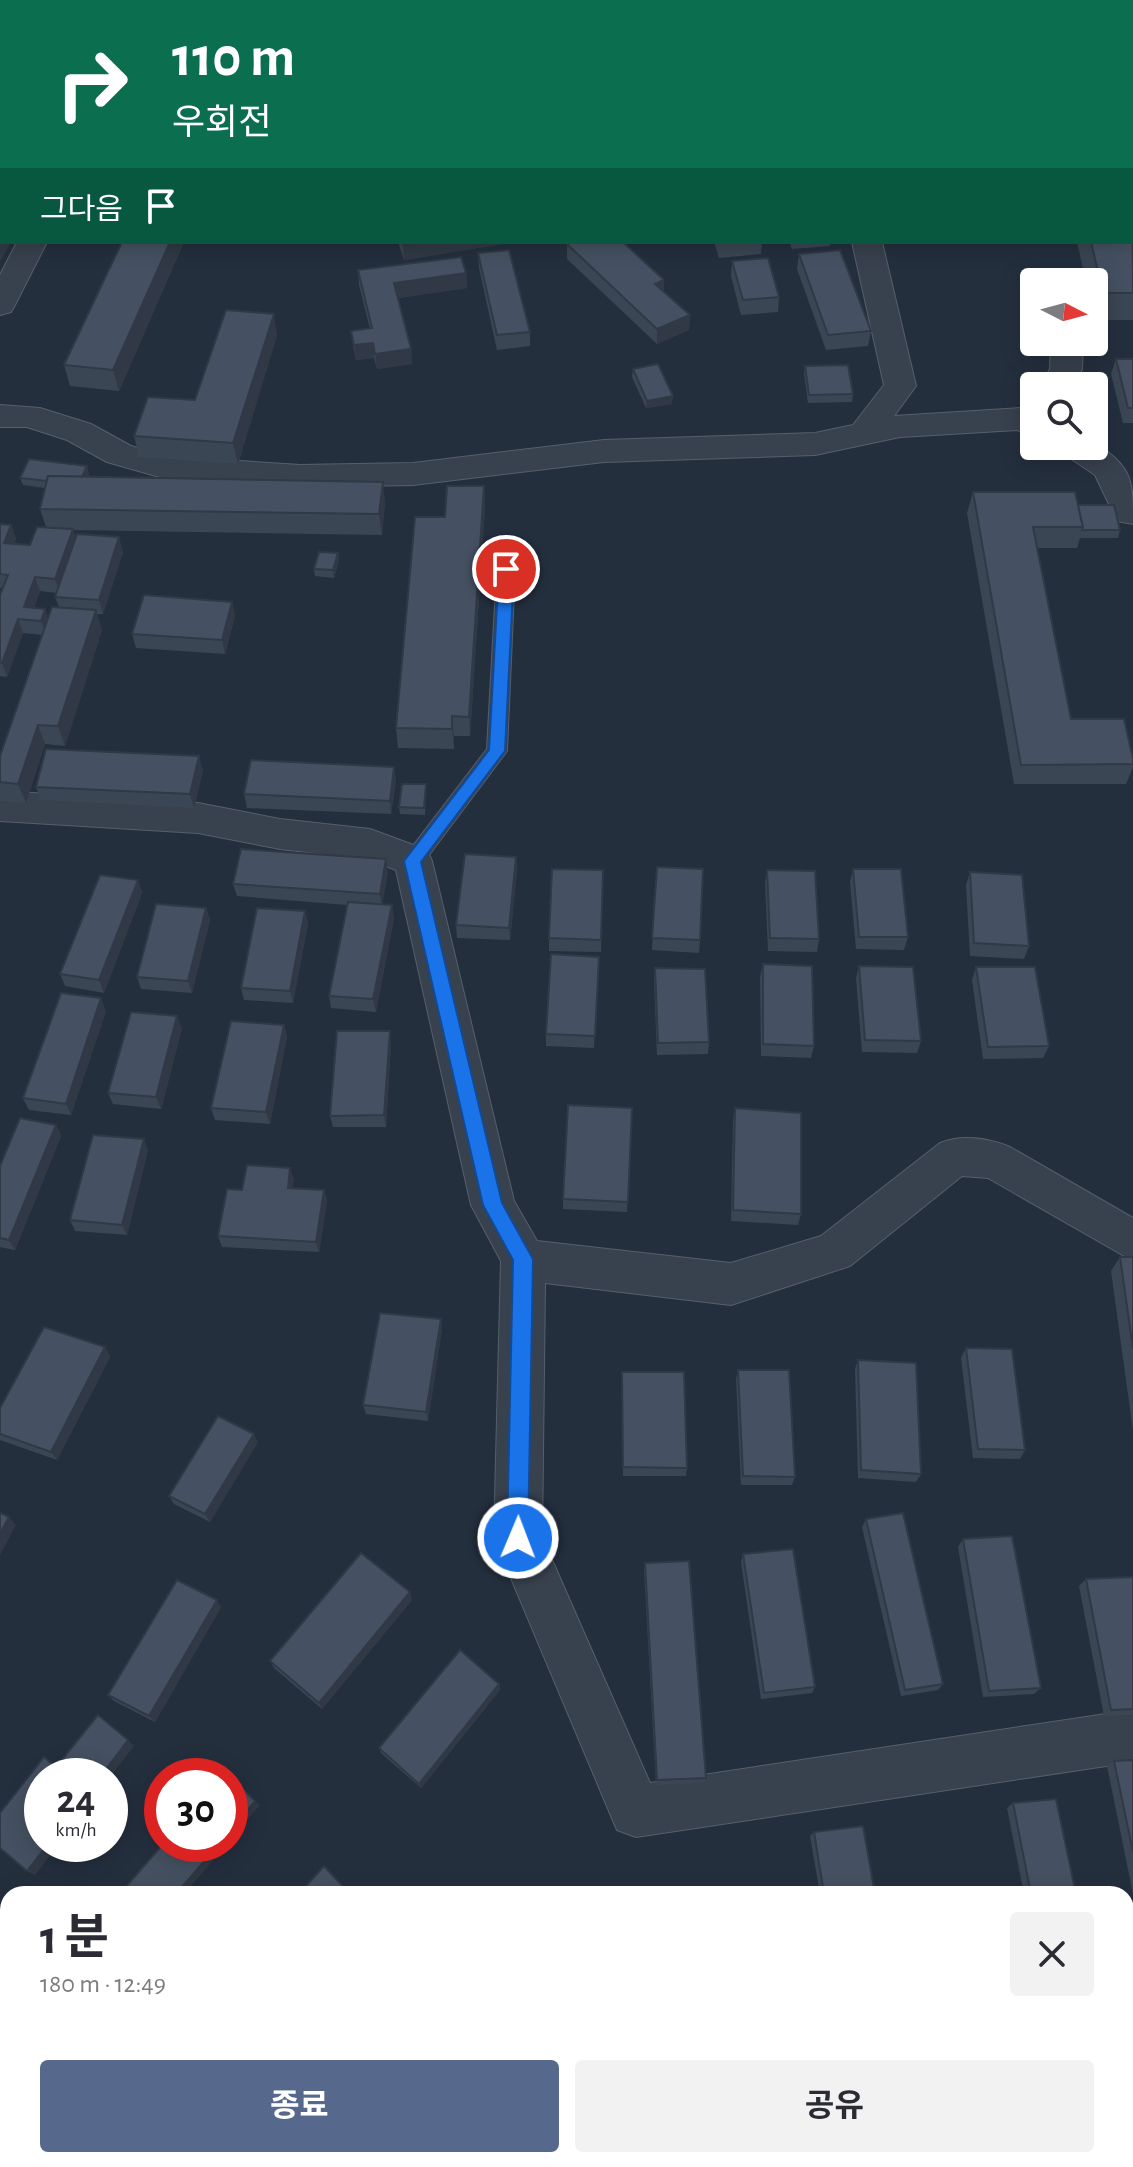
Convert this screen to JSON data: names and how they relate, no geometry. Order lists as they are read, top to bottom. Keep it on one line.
{"north":"right","page":{"turn":["110 m","우회전"],"then":"그다음","speed":"24 km/h","limit":"30","heading":["1 분","180 m · 12:49"],"buttons":["종료","공유"]}}
